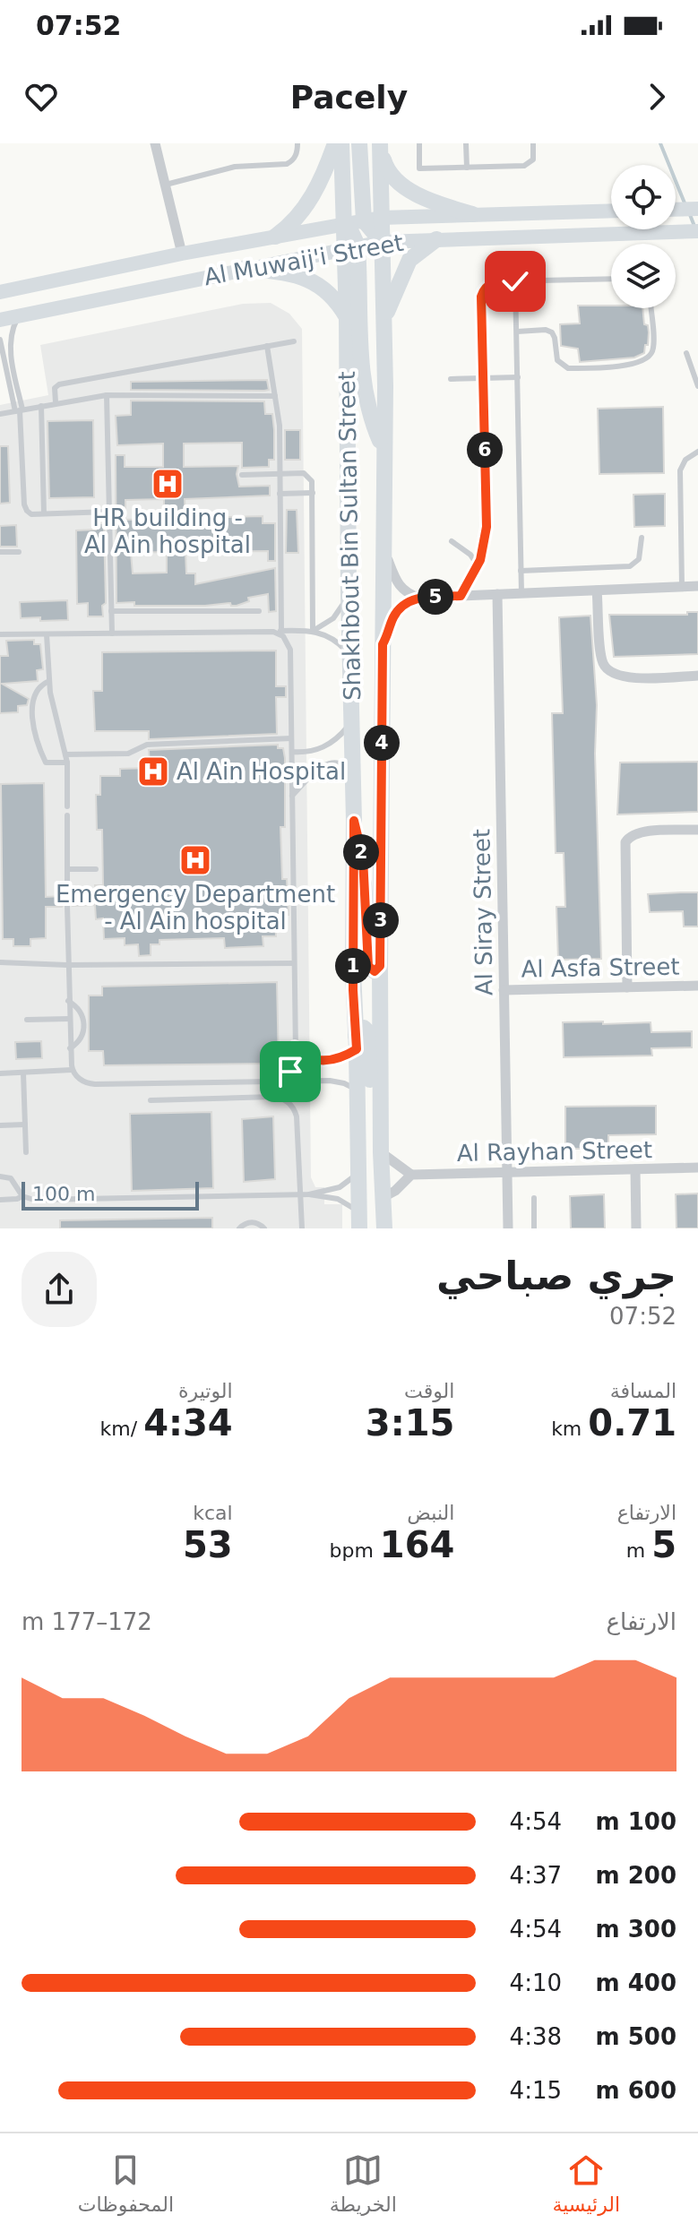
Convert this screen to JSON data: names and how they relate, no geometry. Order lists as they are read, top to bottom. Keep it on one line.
{"streets":{"main road":["Shakhbout Bin Sultan Street"],"street":["Al Muwaij'i Street","Al Siray Street","Al Asfa Street","Al Rayhan Street"]},"crossings":[["Al Muwaij'i Street","Shakhbout Bin Sultan Street"],["Al Siray Street","Al Asfa Street"],["Al Siray Street","Al Rayhan Street"]],"places":{"hospital":["HR building - Al Ain hospital","Al Ain Hospital","Emergency Department - Al Ain hospital"]},"scale_bar":"100 m","page":{"status":"07:52","header":"Pacely","pins":["6","5","4","2","3","1"],"scale":"100 m","heading":["جري صباحي","07:52"],"stats":[["المسافة","0.71 km"],["الوقت","3:15"],["الوتيرة","4:34 /km"],["الارتفاع","5 m"],["النبض","164 bpm"],["kcal","53"]],"chart":["الارتفاع","172–177 m"],"list":[{"name":"100 m","note":"4:54"},{"name":"200 m","note":"4:37"},{"name":"300 m","note":"4:54"},{"name":"400 m","note":"4:10"},{"name":"500 m","note":"4:38"},{"name":"600 m","note":"4:15"}],"tabs":["الرئيسية","الخريطة","المحفوظات"]}}
